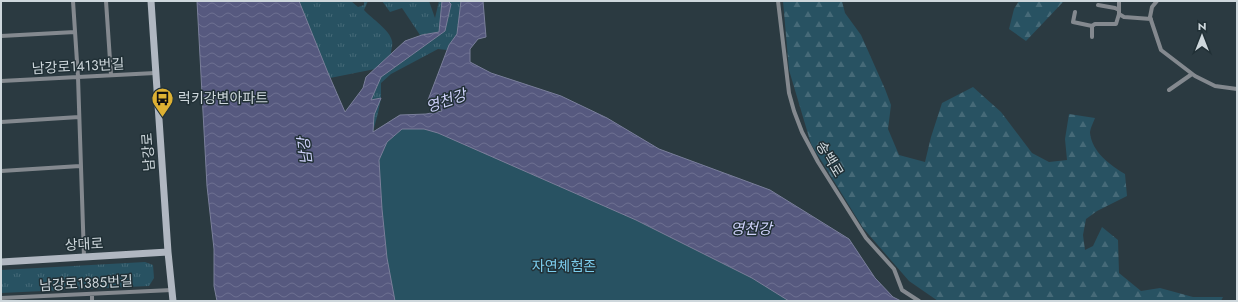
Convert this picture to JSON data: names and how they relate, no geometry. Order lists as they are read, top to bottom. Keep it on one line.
{"streets":{"street":["남강로1413번길","남강로","송백로","상대로","남강로1385번길"]},"crossings":[["남강로1413번길","남강로"],["남강로","상대로"],["남강로","남강로1385번길"]],"water":["영천강","남강"],"parks":["자연체험존"],"places":{"bus stop":["럭키강변아파트"]},"north":"top"}
